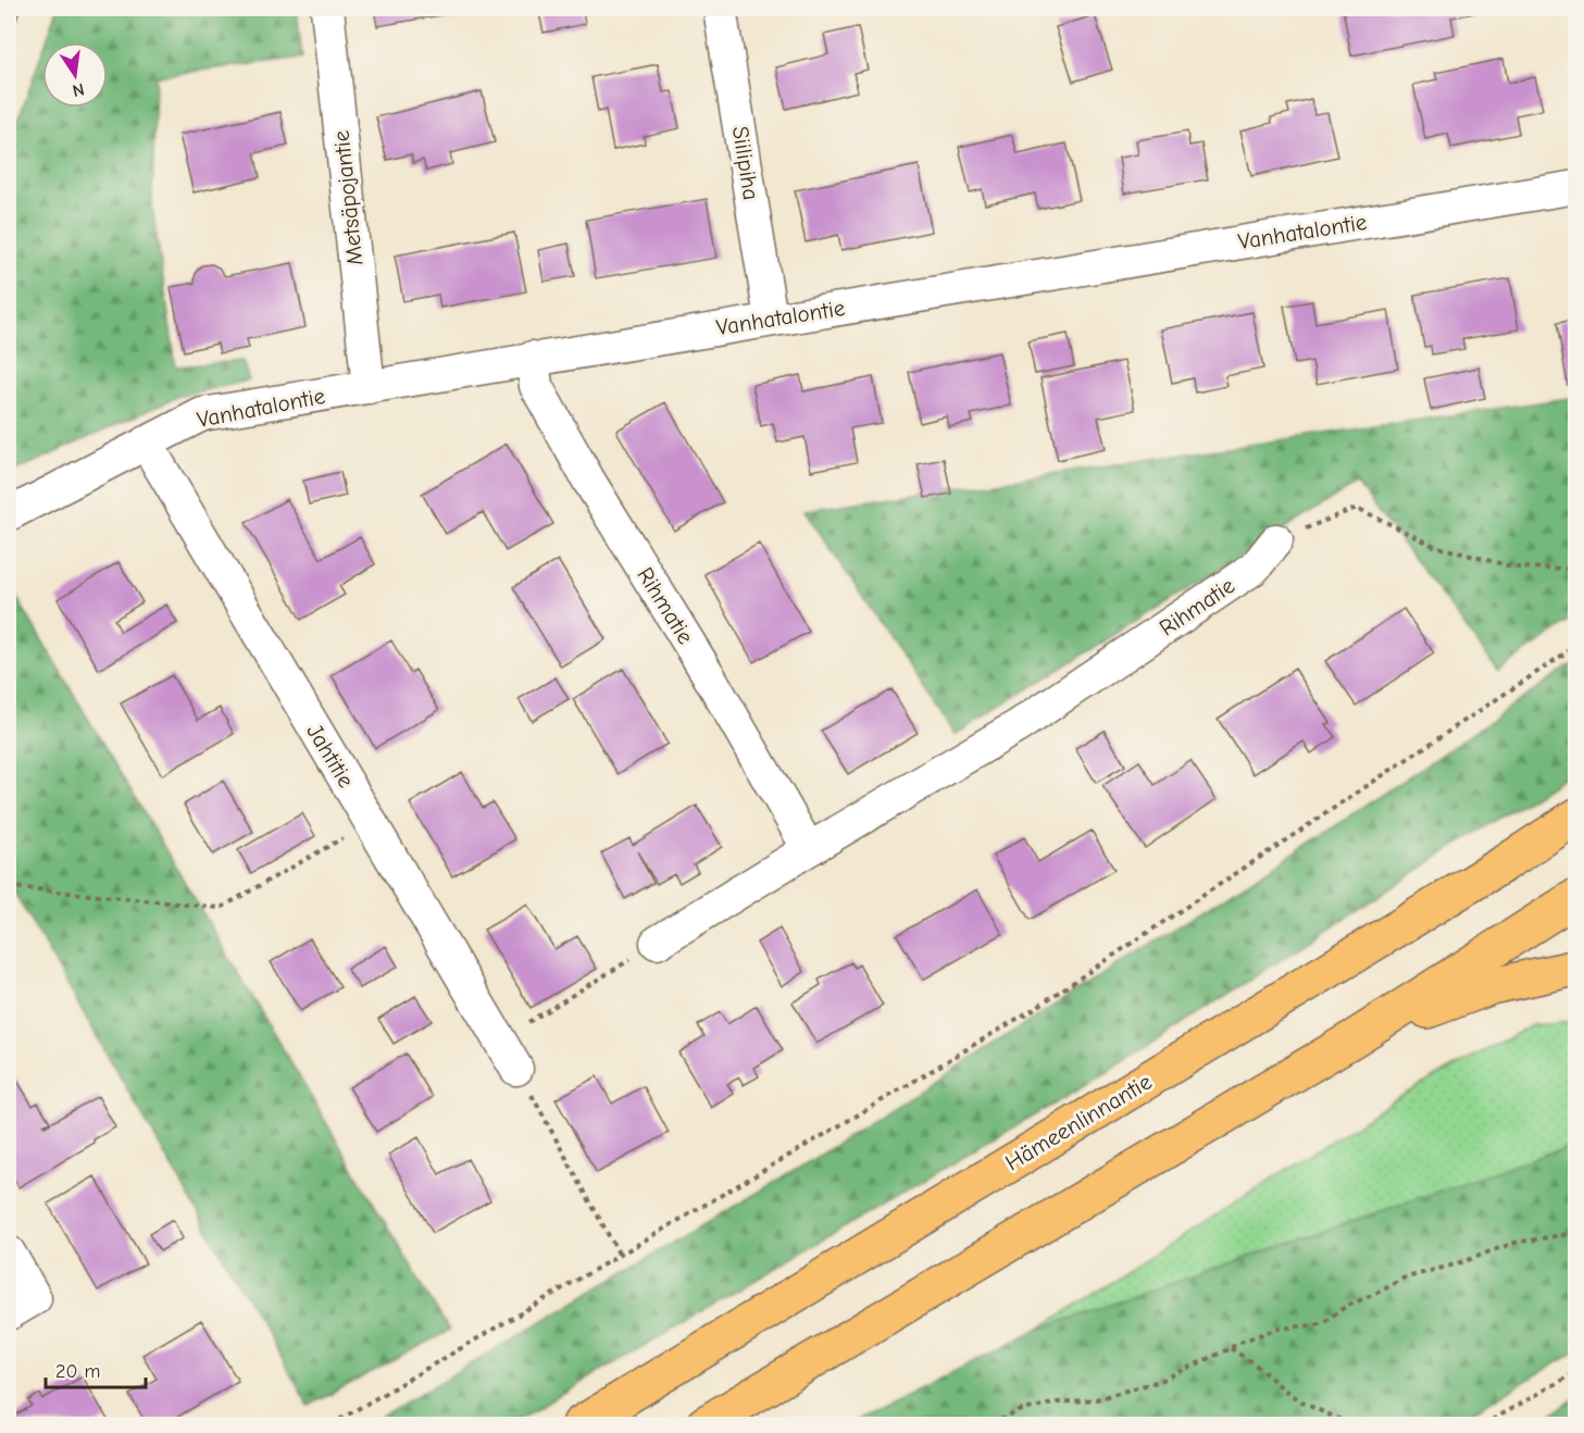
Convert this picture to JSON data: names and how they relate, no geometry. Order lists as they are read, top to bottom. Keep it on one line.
{"streets":{"main road":["Hämeenlinnantie"],"street":["Siilipiha","Metsäpojantie","Vanhatalontie","Rihmatie","Jahtitie"]},"crossings":[["Siilipiha","Vanhatalontie"],["Metsäpojantie","Vanhatalontie"],["Vanhatalontie","Rihmatie"],["Vanhatalontie","Jahtitie"]],"scale_bar":"20 m","north":"bottom"}
